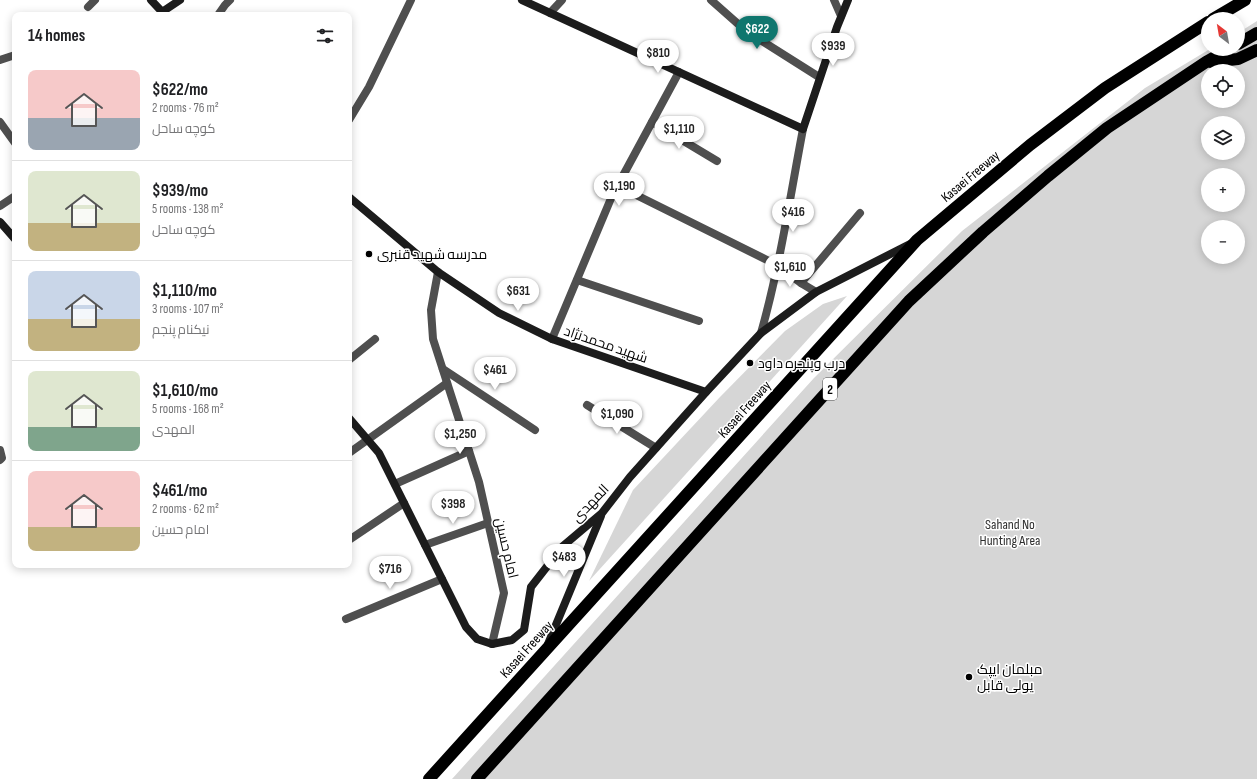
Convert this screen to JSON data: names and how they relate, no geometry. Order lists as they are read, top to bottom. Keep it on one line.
{"streets":{"highway":["Kasaei Freeway","2"],"street":["شهید محمدنژاد","المهدی","امام حسین"]},"crossings":[["Kasaei Freeway","المهدی"],["شهید محمدنژاد","المهدی"],["شهید محمدنژاد","امام حسین"],["المهدی","امام حسین"]],"parks":["Sahand No Hunting Area"],"places":["مدرسه شهید قنبری","درب وپنجره داود","مبلمان ایپک یولی قابل"],"north":"top left","page":{"map_buttons":["+","−"],"heading":"14 homes","price":["$622","$939","$810","$1,110","$1,190","$416","$1,610","$631","$461","$1,090","$1,250","$398","$483","$716"],"list":[{"name":"$622/mo","note":"2 rooms · 76 m² · کوچه ساحل"},{"name":"$939/mo","note":"5 rooms · 138 m² · کوچه ساحل"},{"name":"$1,110/mo","note":"3 rooms · 107 m² · نیکنام پنجم"},{"name":"$1,610/mo","note":"5 rooms · 168 m² · المهدی"},{"name":"$461/mo","note":"2 rooms · 62 m² · امام حسین"}]}}
